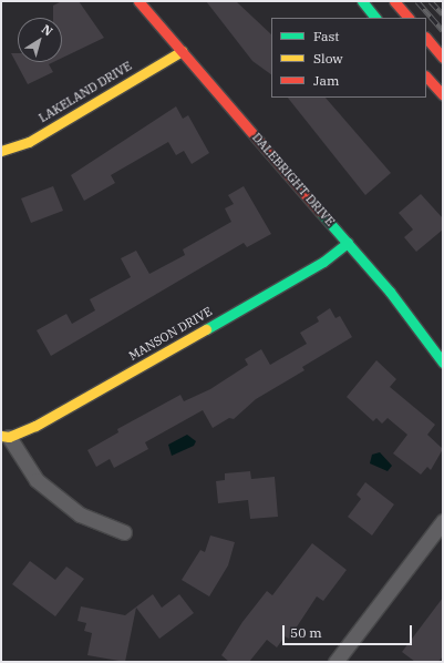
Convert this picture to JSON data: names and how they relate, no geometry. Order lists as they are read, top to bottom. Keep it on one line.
{"streets":{"street":["LAKELAND DRIVE","DALEBRIGHT DRIVE","MANSON DRIVE"]},"crossings":[["LAKELAND DRIVE","DALEBRIGHT DRIVE"],["DALEBRIGHT DRIVE","MANSON DRIVE"]],"legend":["Fast","Slow","Jam"],"scale_bar":"50 m","north":"top right"}
